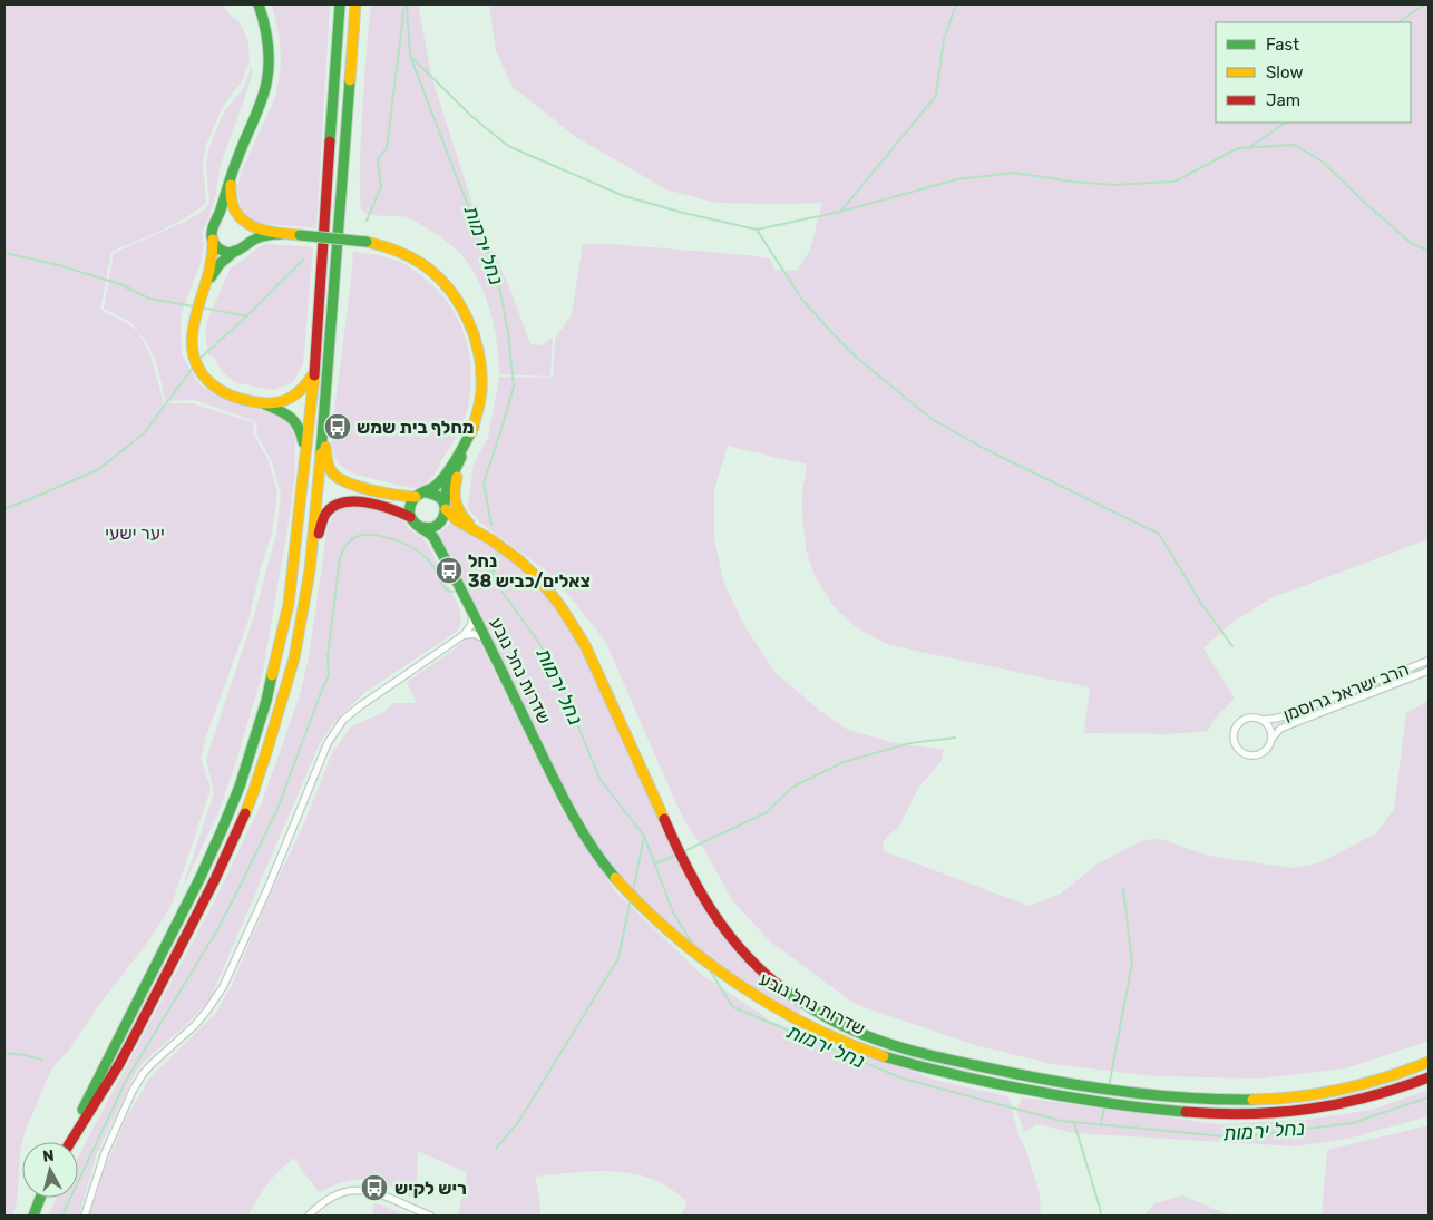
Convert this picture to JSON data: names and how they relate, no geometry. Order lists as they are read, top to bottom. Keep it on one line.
{"streets":{"main road":["שדרות נחל נובע"],"street":["הרב ישראל גרוסמן"]},"water":["נחל ירמות"],"parks":["יער ישעי"],"places":{"bus stop":["מחלף בית שמש","נחל צאלים/כביש 38","ריש לקיש"]},"legend":["Fast","Slow","Jam"],"north":"top"}
